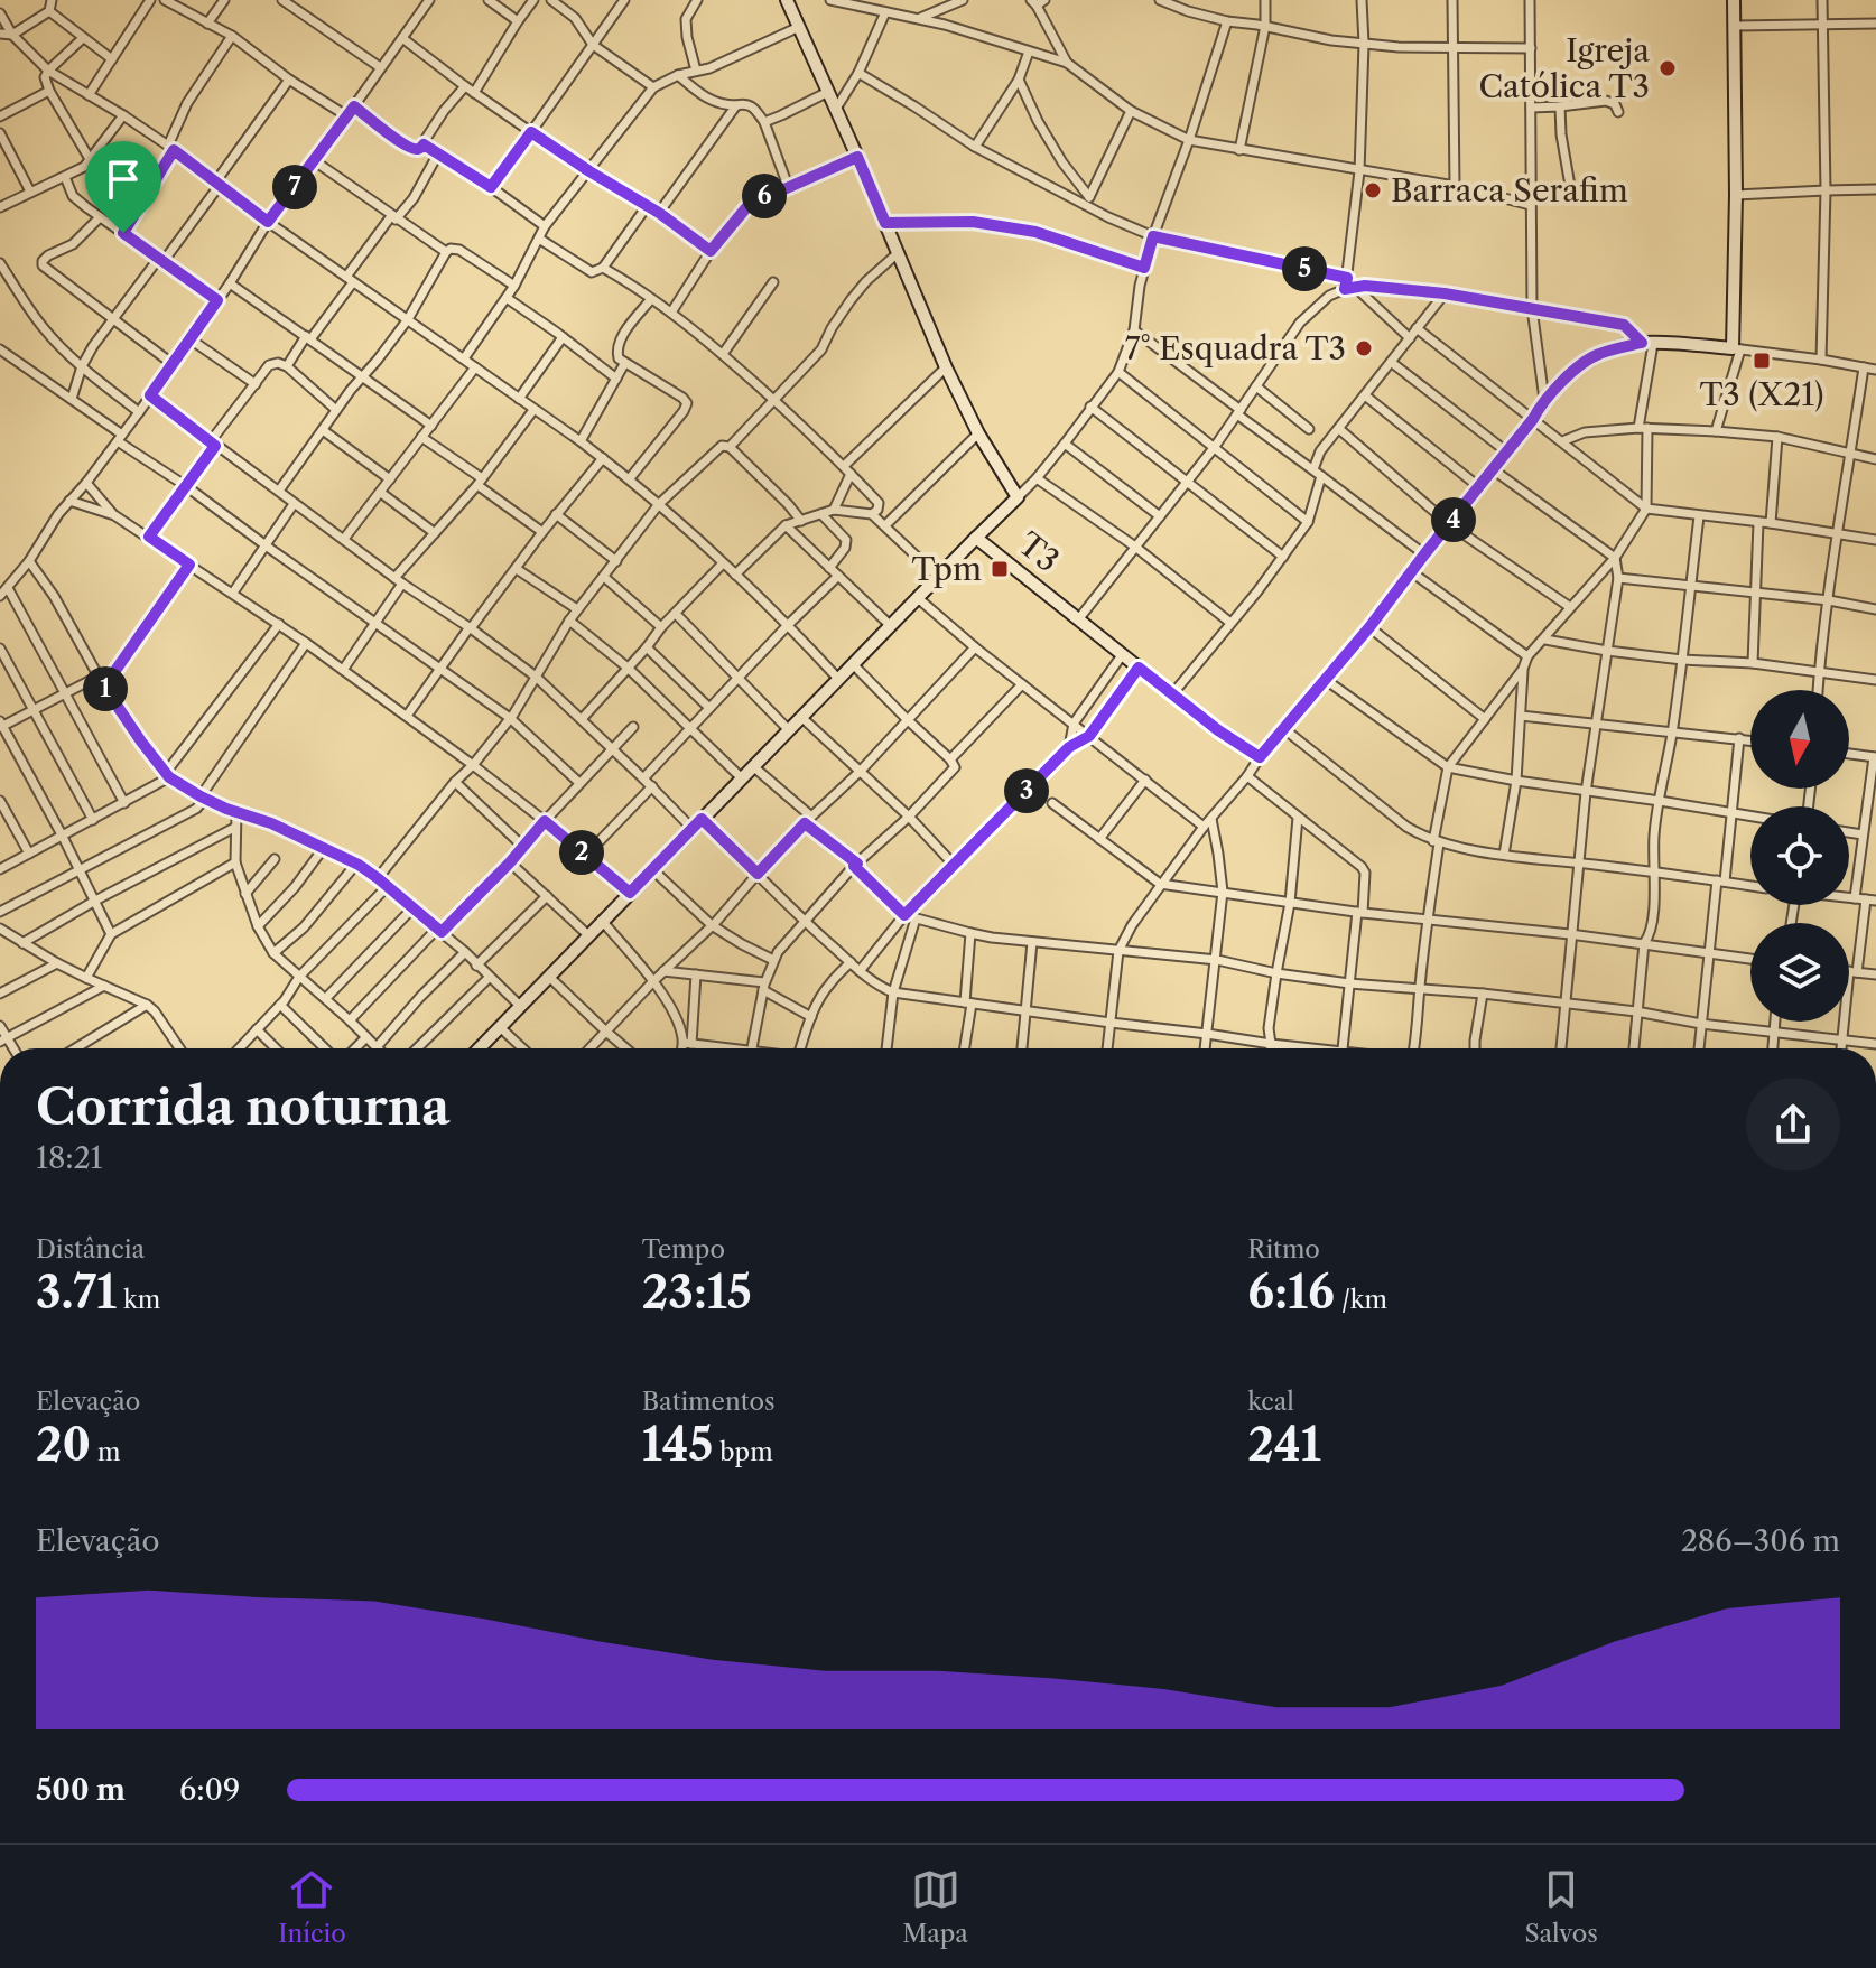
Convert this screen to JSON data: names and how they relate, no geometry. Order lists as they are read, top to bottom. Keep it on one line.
{"streets":{"street":["T3"]},"places":{"other":["Igreja Católica T3","Barraca Serafim","7° Esquadra T3"],"transit":["T3 (X21)","Tpm"]},"north":"bottom","page":{"pins":["7","6","5","4","1","3","2"],"heading":["Corrida noturna","18:21"],"stats":[["Distância","3.71 km"],["Tempo","23:15"],["Ritmo","6:16 /km"],["Elevação","20 m"],["Batimentos","145 bpm"],["kcal","241"]],"chart":["Elevação","286–306 m"],"list":[{"name":"500 m","note":"6:09"}],"tabs":["Início","Mapa","Salvos"]}}
